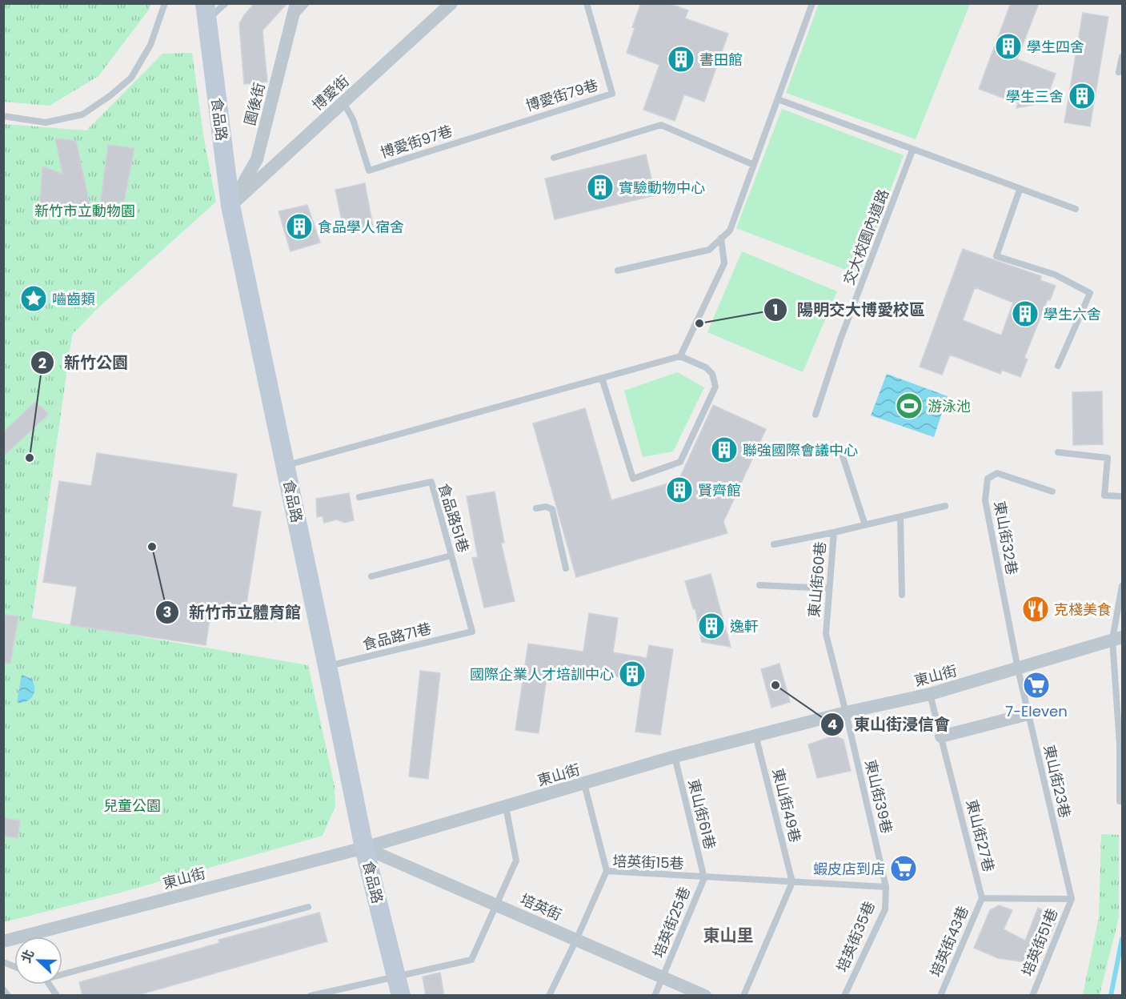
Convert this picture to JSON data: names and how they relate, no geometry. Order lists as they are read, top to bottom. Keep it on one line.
{"streets":{"street":["博愛街","園後街","食品路","東山街","培英街"],"lane":["博愛街79巷","博愛街97巷","交大校園內道路","食品路51巷","東山街32巷","東山街60巷","食品路71巷","東山街23巷","東山街39巷","東山街49巷","東山街61巷","東山街27巷","培英街15巷","培英街25巷","培英街35巷","培英街43巷","培英街51巷"]},"crossings":[["博愛街","園後街"],["博愛街","食品路"],["博愛街","博愛街97巷"],["博愛街79巷","博愛街97巷"],["園後街","食品路"],["食品路","食品路71巷"],["食品路","東山街"],["食品路","培英街"],["食品路51巷","食品路71巷"],["東山街32巷","東山街"],["東山街32巷","東山街23巷"],["東山街60巷","東山街"],["東山街60巷","東山街39巷"],["東山街","東山街23巷"],["東山街","東山街39巷"],["東山街","東山街49巷"],["東山街","東山街61巷"],["東山街","東山街27巷"],["東山街","培英街"],["東山街23巷","培英街51巷"],["東山街39巷","培英街15巷"],["東山街39巷","培英街35巷"],["東山街49巷","培英街15巷"],["東山街61巷","培英街15巷"],["東山街61巷","培英街25巷"],["東山街27巷","培英街43巷"],["培英街15巷","培英街"],["培英街15巷","培英街25巷"],["培英街15巷","培英街35巷"],["培英街","培英街25巷"]],"districts":["東山里"],"parks":["新竹市立動物園","兒童公園"],"places":{"building":["學生四舍","書田館","學生三舍","實驗動物中心","食品學人宿舍","學生六舍","聯強國際會議中心","賢齊館","逸軒","國際企業人才培訓中心"],"place":["嚙齒類"],"other":["陽明交大博愛校區","新竹公園","新竹市立體育館","東山街浸信會"],"sports":["游泳池"],"restaurant":["克棧美食"],"supermarket":["7-Eleven","蝦皮店到店"]},"north":"left"}
